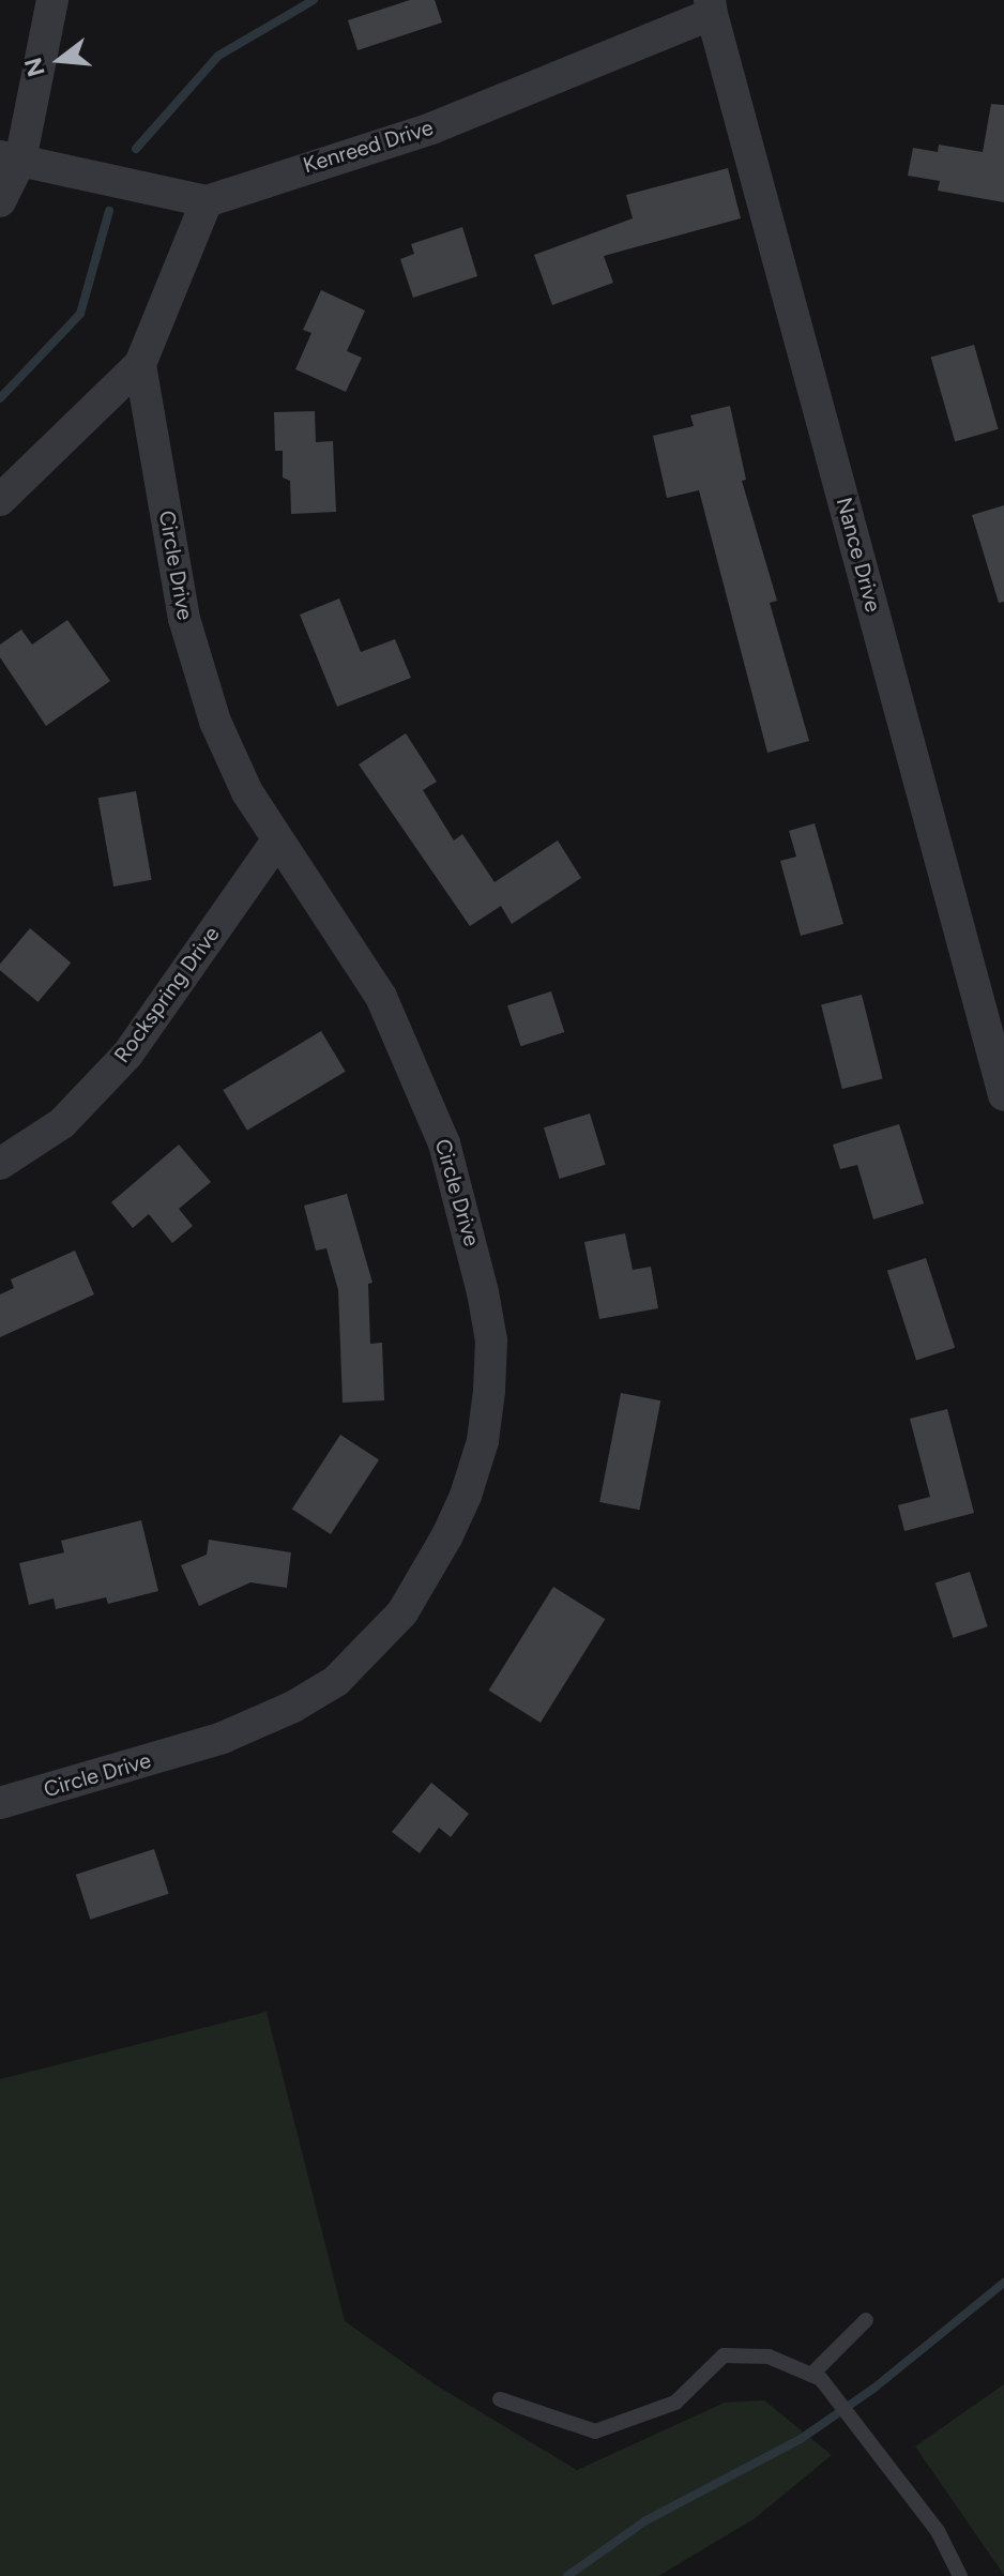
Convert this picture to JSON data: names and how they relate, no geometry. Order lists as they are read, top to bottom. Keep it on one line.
{"streets":{"street":["Kenreed Drive","Nance Drive","Circle Drive","Rockspring Drive"]},"crossings":[["Kenreed Drive","Nance Drive"],["Circle Drive","Rockspring Drive"]],"north":"left"}
